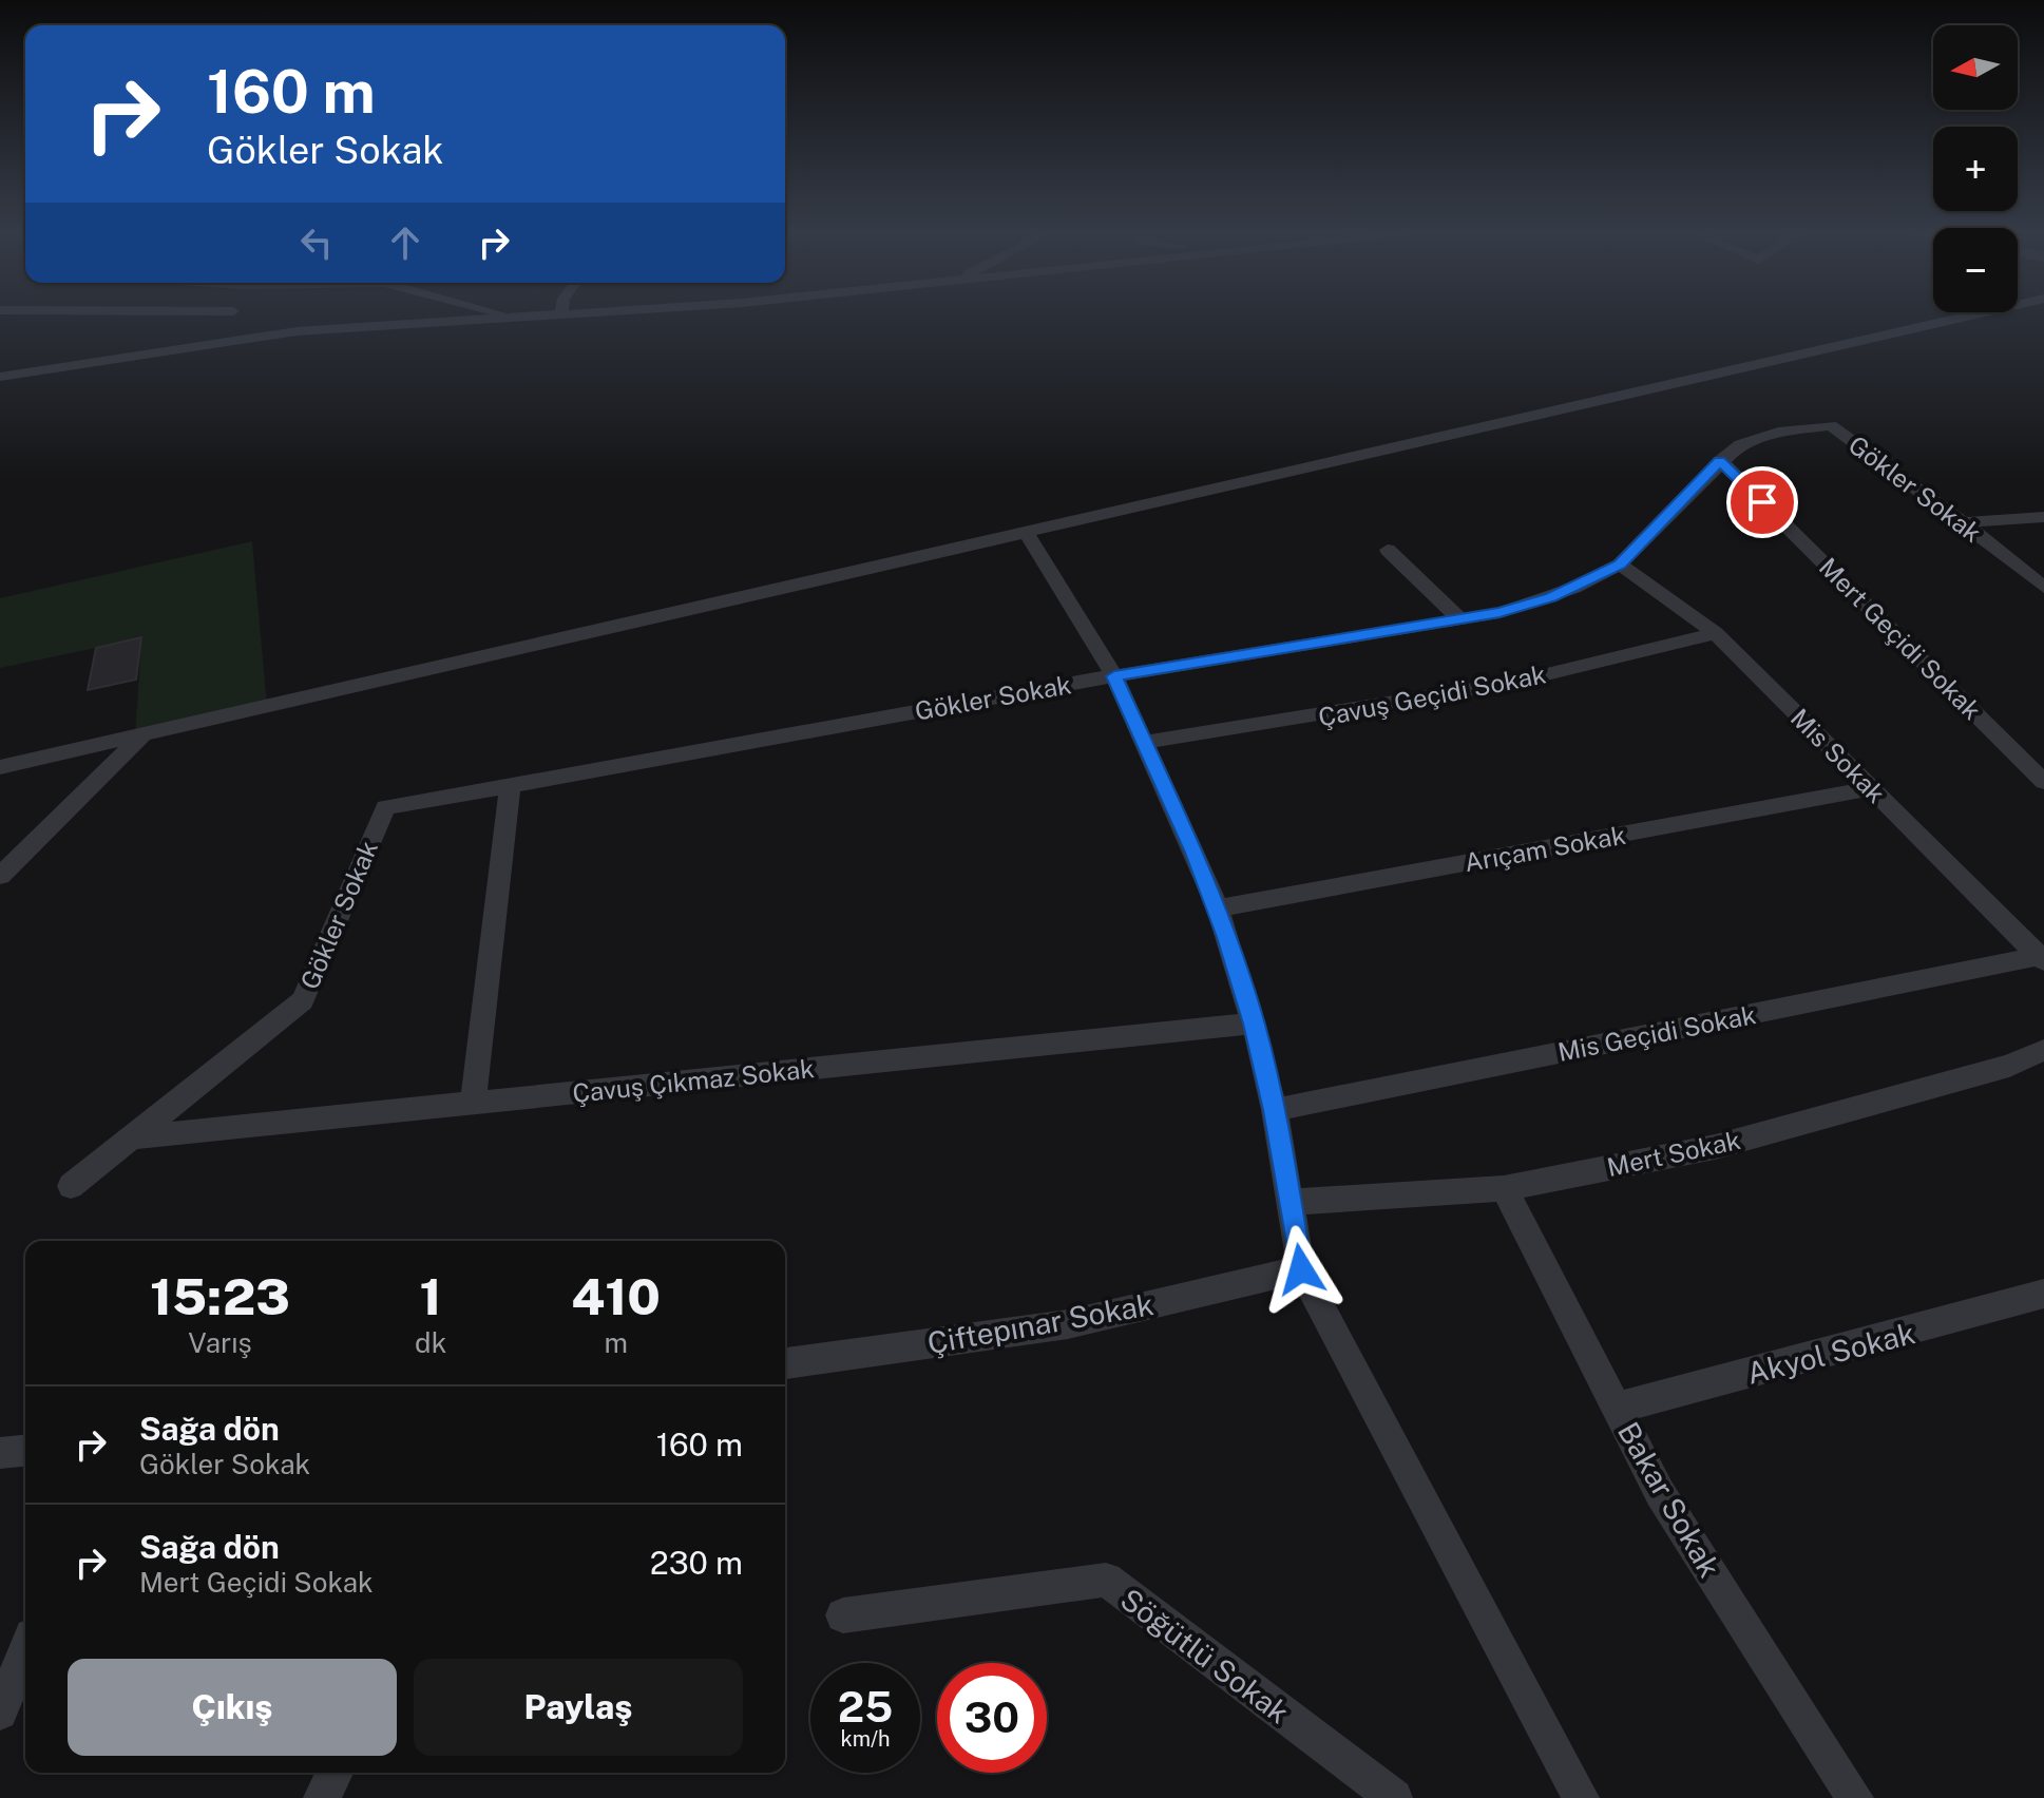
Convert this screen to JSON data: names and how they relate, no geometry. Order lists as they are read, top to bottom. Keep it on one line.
{"streets":{"street":["Gökler Sokak","Mert Geçidi Sokak","Çavuş Geçidi Sokak","Mis Sokak","Arıçam Sokak","Mis Geçidi Sokak","Çavuş Çıkmaz Sokak","Mert Sokak","Çiftepınar Sokak","Akyol Sokak","Bakar Sokak","Söğütlü Sokak"]},"crossings":[["Gökler Sokak","Mert Geçidi Sokak"],["Gökler Sokak","Mis Sokak"],["Gökler Sokak","Çavuş Çıkmaz Sokak"],["Çavuş Geçidi Sokak","Mis Sokak"],["Mis Sokak","Arıçam Sokak"],["Mis Sokak","Mis Geçidi Sokak"],["Mert Sokak","Bakar Sokak"],["Akyol Sokak","Bakar Sokak"]],"north":"left","page":{"map_buttons":["+","−"],"turn":["160 m","Gökler Sokak"],"eta":["15:23","Varış","1","dk","410","m"],"list":[{"name":"Sağa dön","note":"Gökler Sokak","value":"160 m"},{"name":"Sağa dön","note":"Mert Geçidi Sokak","value":"230 m"}],"buttons":["Çıkış","Paylaş"],"speed":"25 km/h","limit":"30"}}
